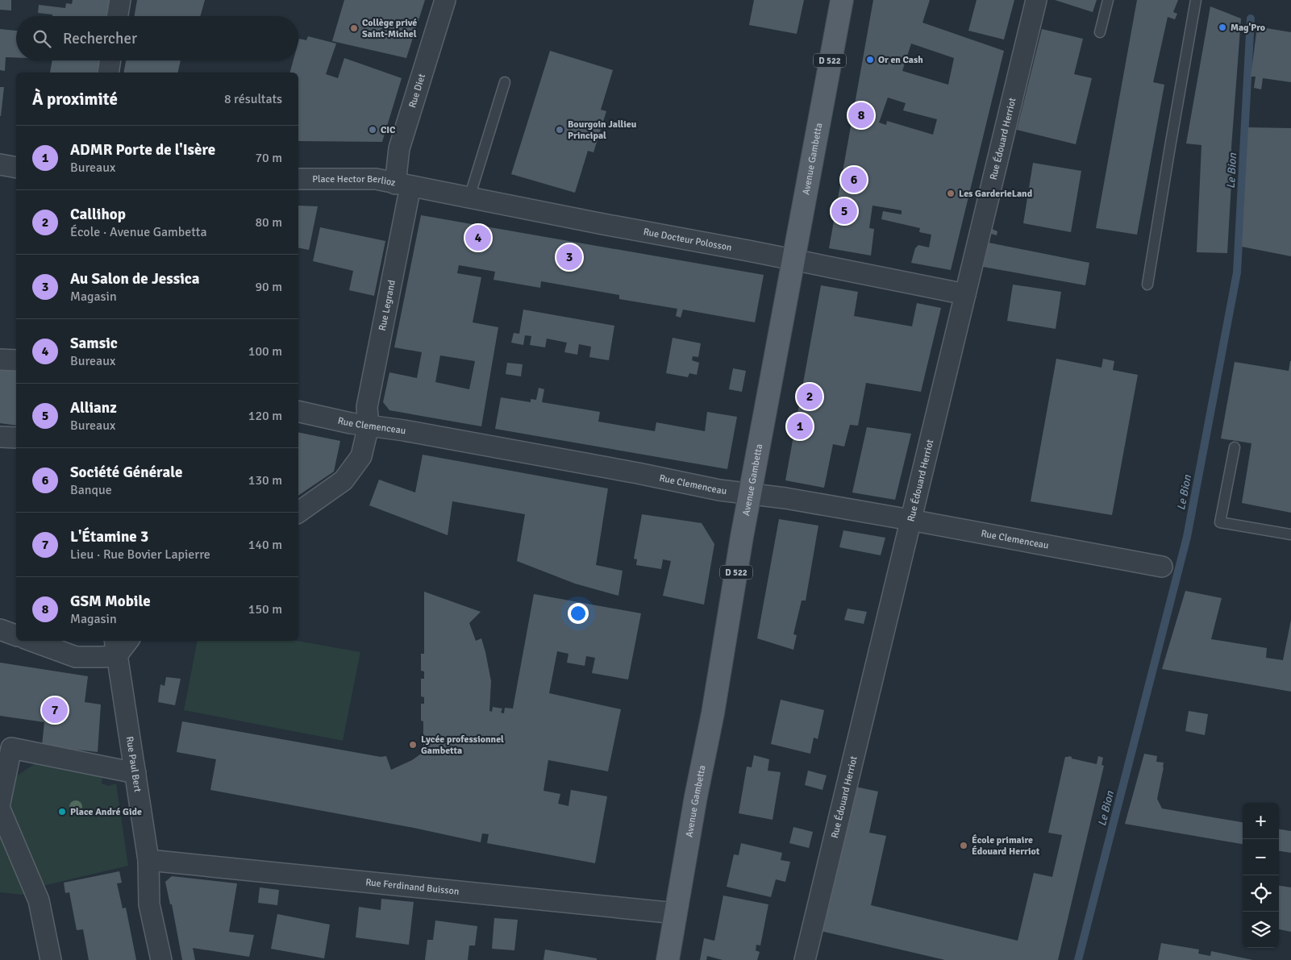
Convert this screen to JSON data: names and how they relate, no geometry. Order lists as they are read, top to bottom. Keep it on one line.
{"streets":{"main road":["D 522","Avenue Gambetta"],"street":["Rue Diet","Rue Édouard Herriot","Place Hector Berlioz","Rue Docteur Polosson","Rue Legrand","Rue Clemenceau","Rue Paul Bert","Rue Ferdinand Buisson"]},"crossings":[["Rue Diet","Place Hector Berlioz"],["Rue Diet","Rue Docteur Polosson"],["Rue Diet","Rue Legrand"],["Rue Édouard Herriot","Rue Docteur Polosson"],["Rue Édouard Herriot","Rue Clemenceau"],["Avenue Gambetta","Rue Docteur Polosson"],["Avenue Gambetta","Rue Clemenceau"],["Avenue Gambetta","Rue Ferdinand Buisson"],["Place Hector Berlioz","Rue Docteur Polosson"],["Place Hector Berlioz","Rue Legrand"],["Rue Docteur Polosson","Rue Legrand"],["Rue Legrand","Rue Clemenceau"],["Rue Paul Bert","Rue Ferdinand Buisson"]],"water":["Le Bion"],"places":["Mag'Pro","Collège privé Saint-Michel","Or en Cash","CIC","Bourgoin Jallieu Principal","Les GarderieLand","Lycée professionnel Gambetta","Place André Gide","École primaire Édouard Herriot"],"page":{"search":"Rechercher","heading":["À proximité","8 résultats"],"pins":["8","6","5","4","3","2","1","7"],"list":[{"mark":"1","name":"ADMR Porte de l'Isère","note":"Bureaux","value":"70 m"},{"mark":"2","name":"Callihop","note":"École · Avenue Gambetta","value":"80 m"},{"mark":"3","name":"Au Salon de Jessica","note":"Magasin","value":"90 m"},{"mark":"4","name":"Samsic","note":"Bureaux","value":"100 m"},{"mark":"5","name":"Allianz","note":"Bureaux","value":"120 m"},{"mark":"6","name":"Société Générale","note":"Banque","value":"130 m"},{"mark":"7","name":"L'Étamine 3","note":"Lieu · Rue Bovier Lapierre","value":"140 m"},{"mark":"8","name":"GSM Mobile","note":"Magasin","value":"150 m"}],"map_buttons":["+","−"]}}
